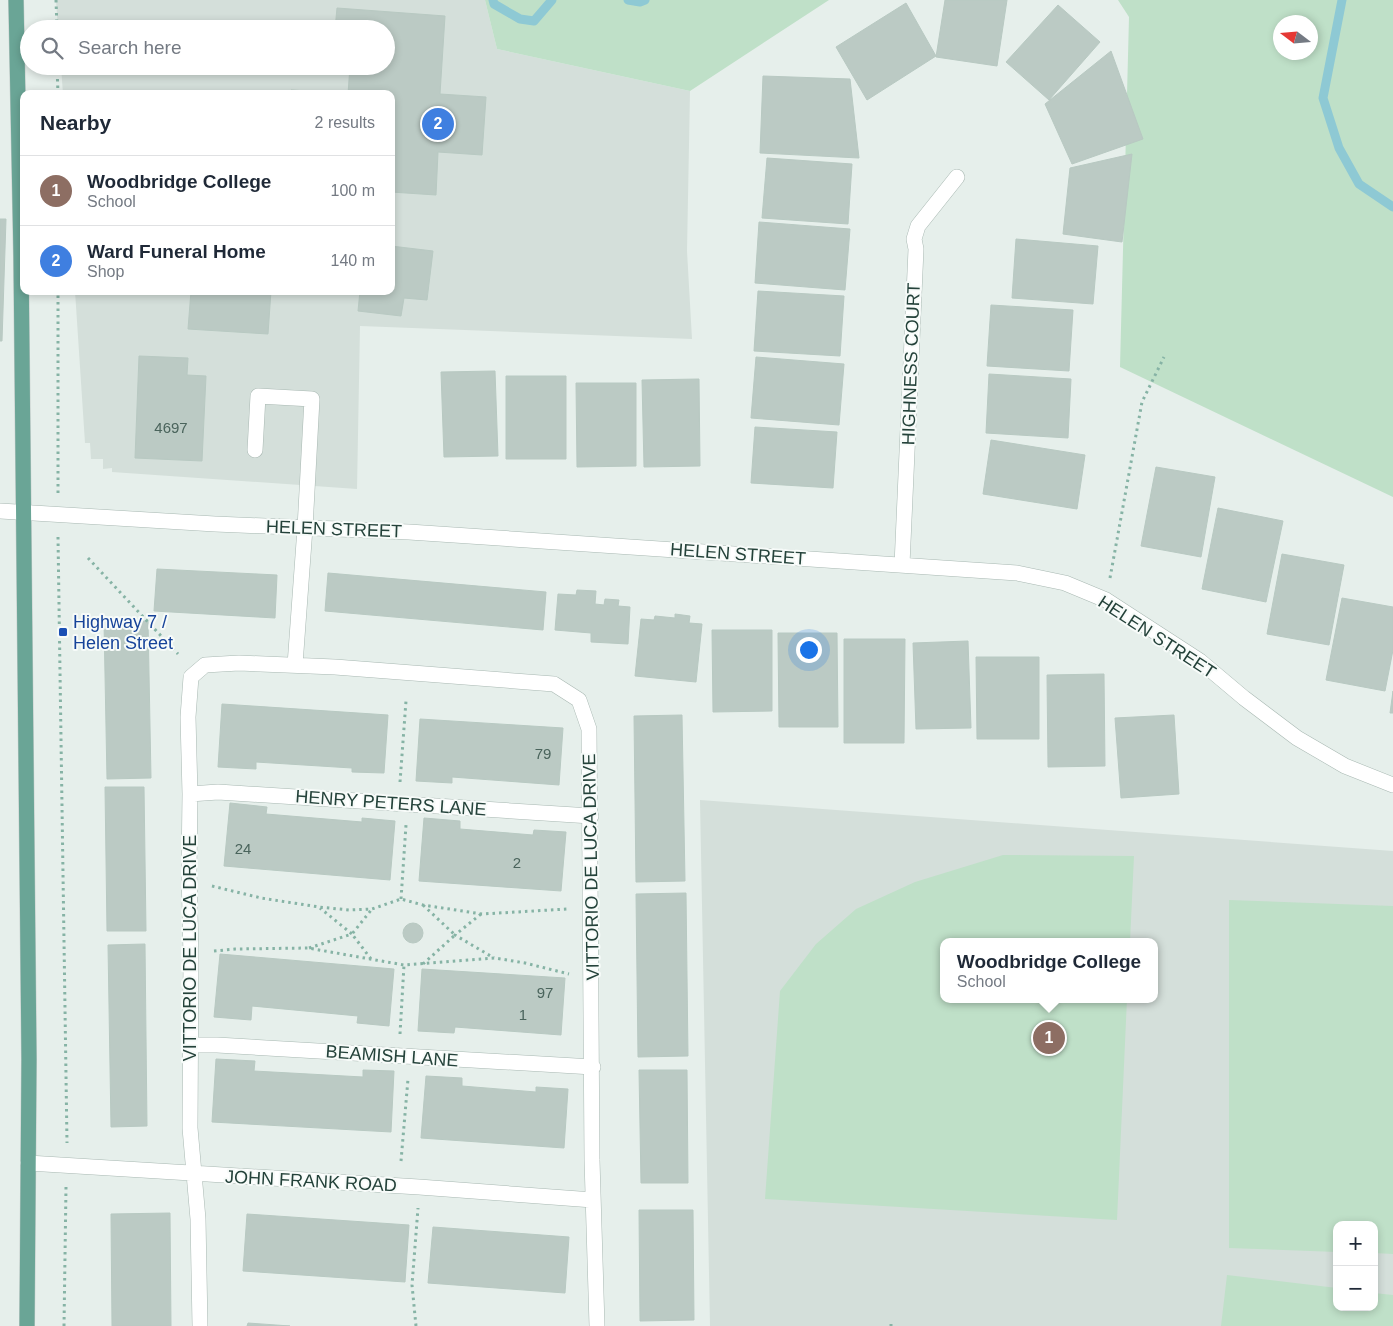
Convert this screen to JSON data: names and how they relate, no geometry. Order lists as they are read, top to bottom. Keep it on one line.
{"streets":{"street":["HIGHNESS COURT","HELEN STREET","HENRY PETERS LANE","VITTORIO DE LUCA DRIVE","BEAMISH LANE","JOHN FRANK ROAD"]},"crossings":[["HIGHNESS COURT","HELEN STREET"],["HENRY PETERS LANE","VITTORIO DE LUCA DRIVE"],["VITTORIO DE LUCA DRIVE","BEAMISH LANE"],["VITTORIO DE LUCA DRIVE","JOHN FRANK ROAD"]],"places":{"transit":["Highway 7 / Helen Street"]},"house_numbers":["4697","79","24","2","97","1"],"north":"left","page":{"search":"Search here","heading":["Nearby","2 results"],"pins":["2","1"],"list":[{"mark":"1","name":"Woodbridge College","note":"School","value":"100 m"},{"mark":"2","name":"Ward Funeral Home","note":"Shop","value":"140 m"}],"popup":["Woodbridge College","School"],"map_buttons":["+","−"]}}
